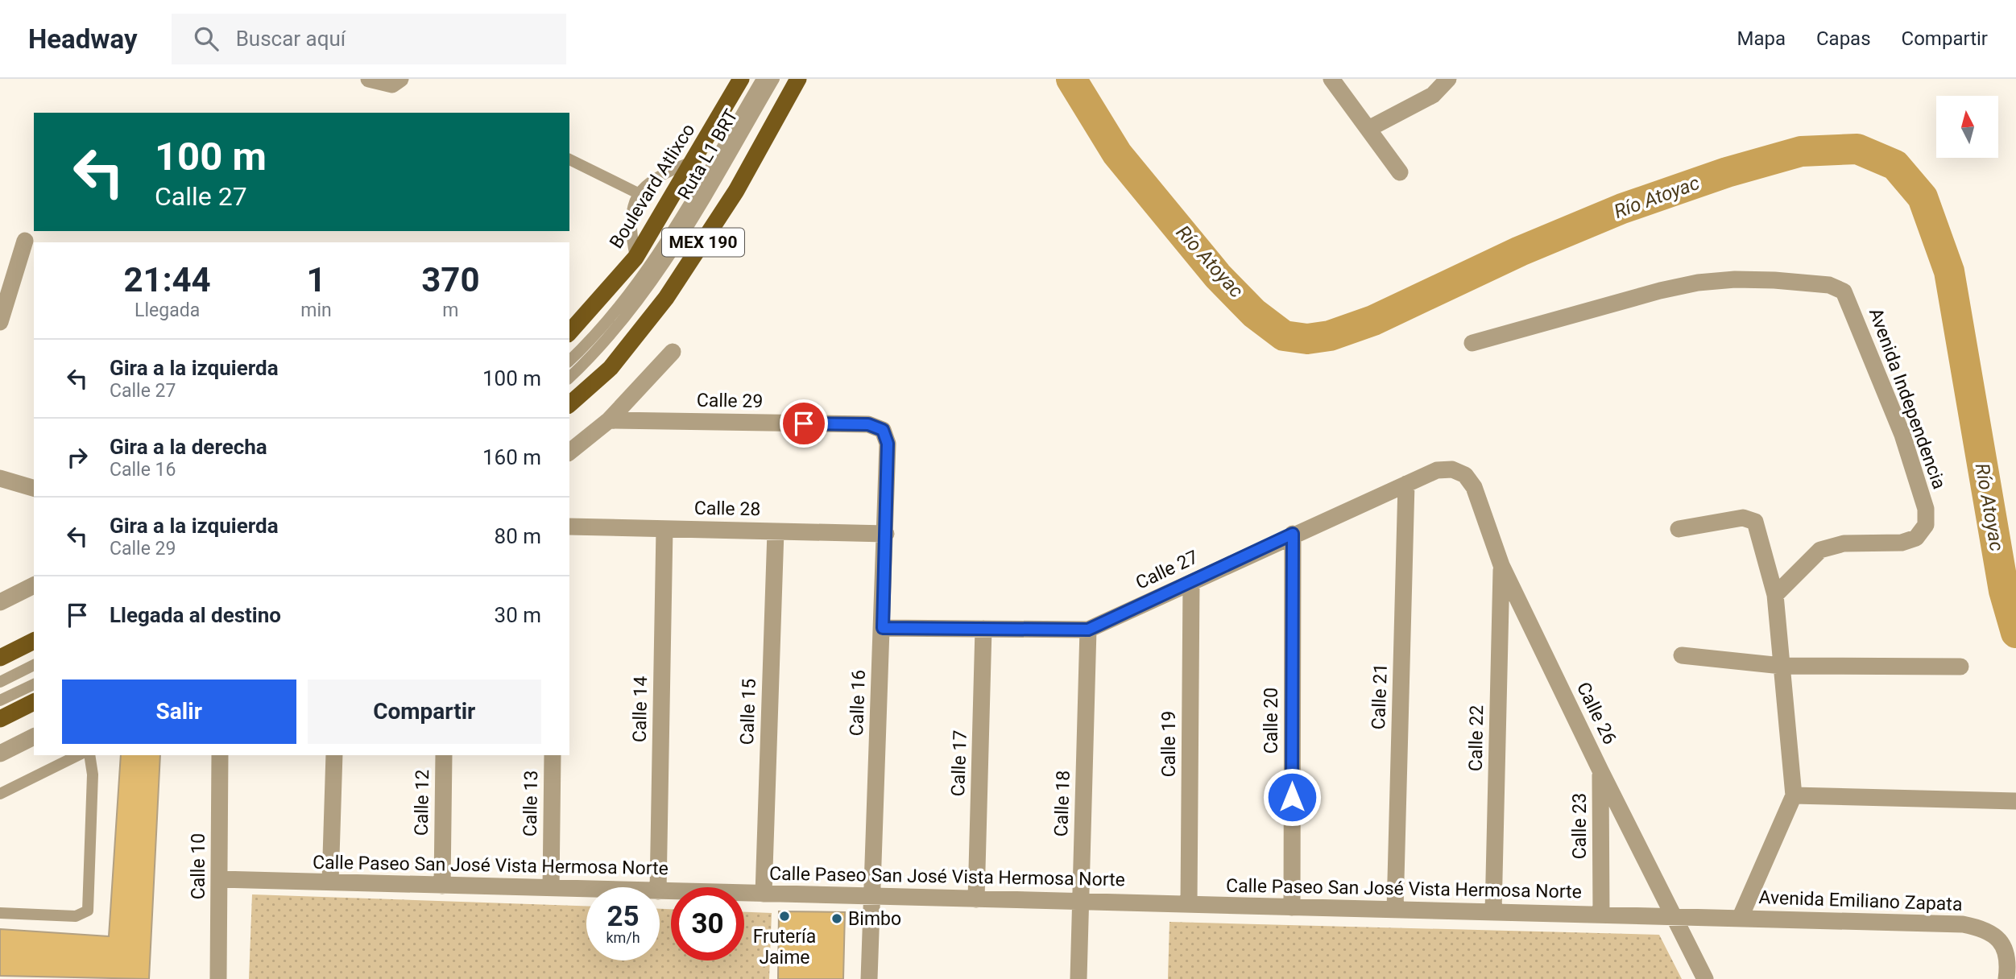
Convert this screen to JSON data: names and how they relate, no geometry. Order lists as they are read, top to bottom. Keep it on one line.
{"streets":{"main road":["Boulevard Atlixco","MEX 190"],"street":["Avenida Independencia","Calle 29","Calle 28","Calle 27","Calle 21","Calle 16","Calle 14","Calle 15","Calle 26","Calle 20","Calle 22","Calle 19","Calle 17","Calle 12","Calle 13","Calle 18","Calle 23","Calle Paseo San José Vista Hermosa Norte","Calle 10","Avenida Emiliano Zapata"],"lane":["Ruta L1 BRT"]},"crossings":[["Calle 29","Calle 16"],["Calle 28","Calle 16"],["Calle 28","Calle 14"],["Calle 28","Calle 15"],["Calle 27","Calle 21"],["Calle 27","Calle 16"],["Calle 27","Calle 26"],["Calle 27","Calle 20"],["Calle 27","Calle 19"],["Calle 27","Calle 17"],["Calle 27","Calle 18"],["Calle 21","Calle Paseo San José Vista Hermosa Norte"],["Calle 16","Calle Paseo San José Vista Hermosa Norte"],["Calle 15","Calle Paseo San José Vista Hermosa Norte"],["Calle 26","Calle 22"],["Calle 26","Calle 23"],["Calle 26","Calle Paseo San José Vista Hermosa Norte"],["Calle 26","Avenida Emiliano Zapata"],["Calle 20","Calle Paseo San José Vista Hermosa Norte"],["Calle 22","Calle Paseo San José Vista Hermosa Norte"],["Calle 19","Calle Paseo San José Vista Hermosa Norte"],["Calle 17","Calle Paseo San José Vista Hermosa Norte"],["Calle 12","Calle Paseo San José Vista Hermosa Norte"],["Calle 13","Calle Paseo San José Vista Hermosa Norte"],["Calle 18","Calle Paseo San José Vista Hermosa Norte"],["Calle 23","Calle Paseo San José Vista Hermosa Norte"],["Calle Paseo San José Vista Hermosa Norte","Calle 10"],["Calle Paseo San José Vista Hermosa Norte","Avenida Emiliano Zapata"]],"water":["Río Atoyac"],"places":["Frutería Jaime","Bimbo"],"north":"top","page":{"header":"Headway","search":"Buscar aquí","nav":["Mapa","Capas","Compartir"],"turn":["100 m","Calle 27"],"eta":["21:44","Llegada","1","min","370","m"],"list":[{"name":"Gira a la izquierda","note":"Calle 27","value":"100 m"},{"name":"Gira a la derecha","note":"Calle 16","value":"160 m"},{"name":"Gira a la izquierda","note":"Calle 29","value":"80 m"},{"name":"Llegada al destino","value":"30 m"}],"buttons":["Salir","Compartir"],"speed":"25 km/h","limit":"30"}}
